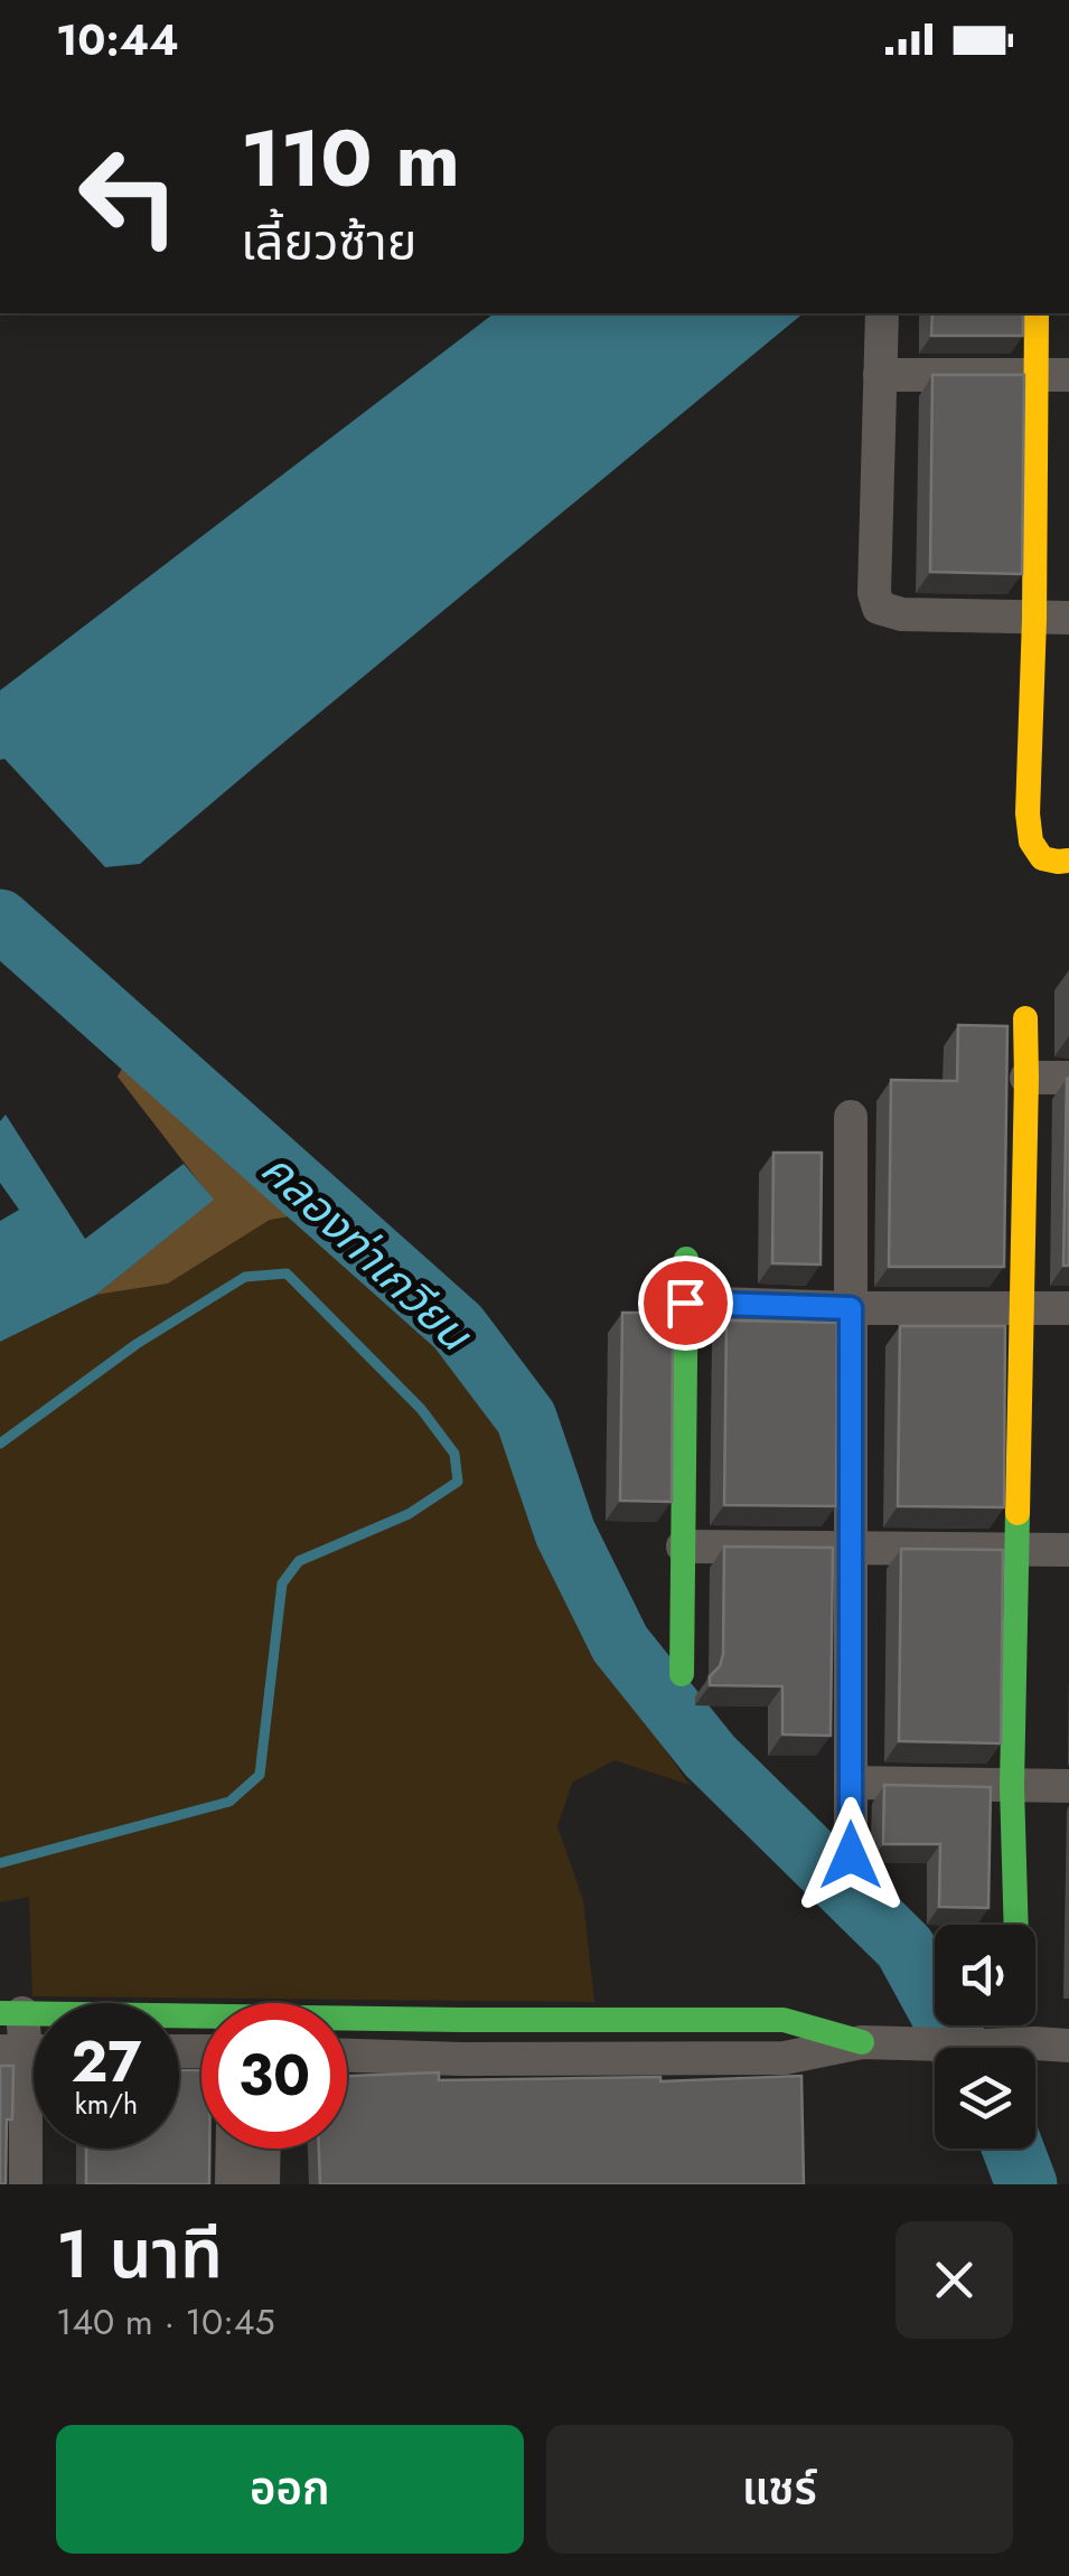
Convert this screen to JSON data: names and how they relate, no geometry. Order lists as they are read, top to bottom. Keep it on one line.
{"water":["คลองท่าเกวียน"],"page":{"status":"10:44","turn":["110 m","เลี้ยวซ้าย"],"speed":"27 km/h","limit":"30","heading":["1 นาที","140 m · 10:45"],"buttons":["ออก","แชร์"]}}
